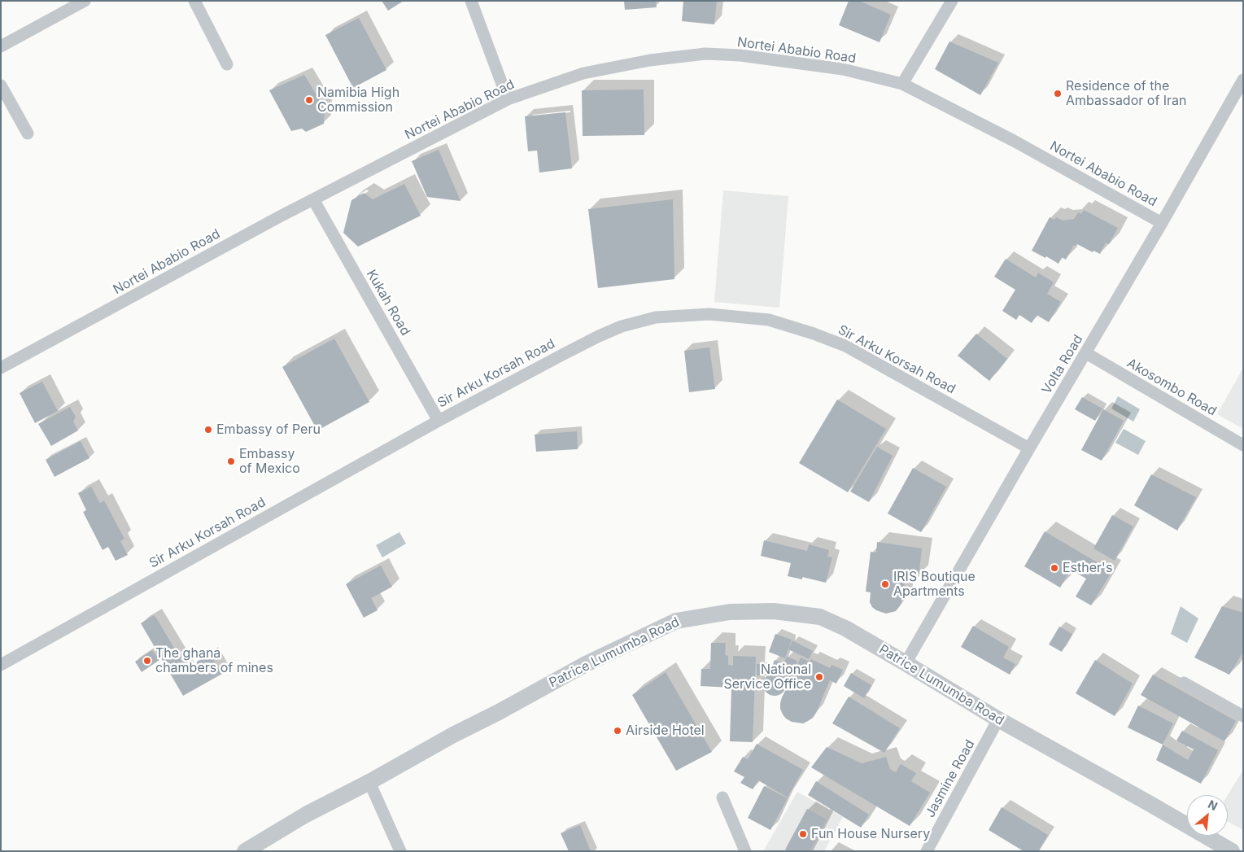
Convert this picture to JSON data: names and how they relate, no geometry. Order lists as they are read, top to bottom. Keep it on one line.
{"streets":{"street":["Nortei Ababio Road","Kukah Road","Sir Arku Korsah Road","Volta Road","Akosombo Road","Patrice Lumumba Road","Jasmine Road"]},"crossings":[["Nortei Ababio Road","Kukah Road"],["Nortei Ababio Road","Volta Road"],["Kukah Road","Sir Arku Korsah Road"],["Sir Arku Korsah Road","Volta Road"],["Volta Road","Akosombo Road"],["Volta Road","Patrice Lumumba Road"],["Patrice Lumumba Road","Jasmine Road"]],"places":["Residence of the Ambassador of Iran","Namibia High Commission","Embassy of Peru","Embassy of Mexico","Esther's","IRIS Boutique Apartments","The ghana chambers of mines","National Service Office","Airside Hotel","Fun House Nursery"],"north":"top right"}
